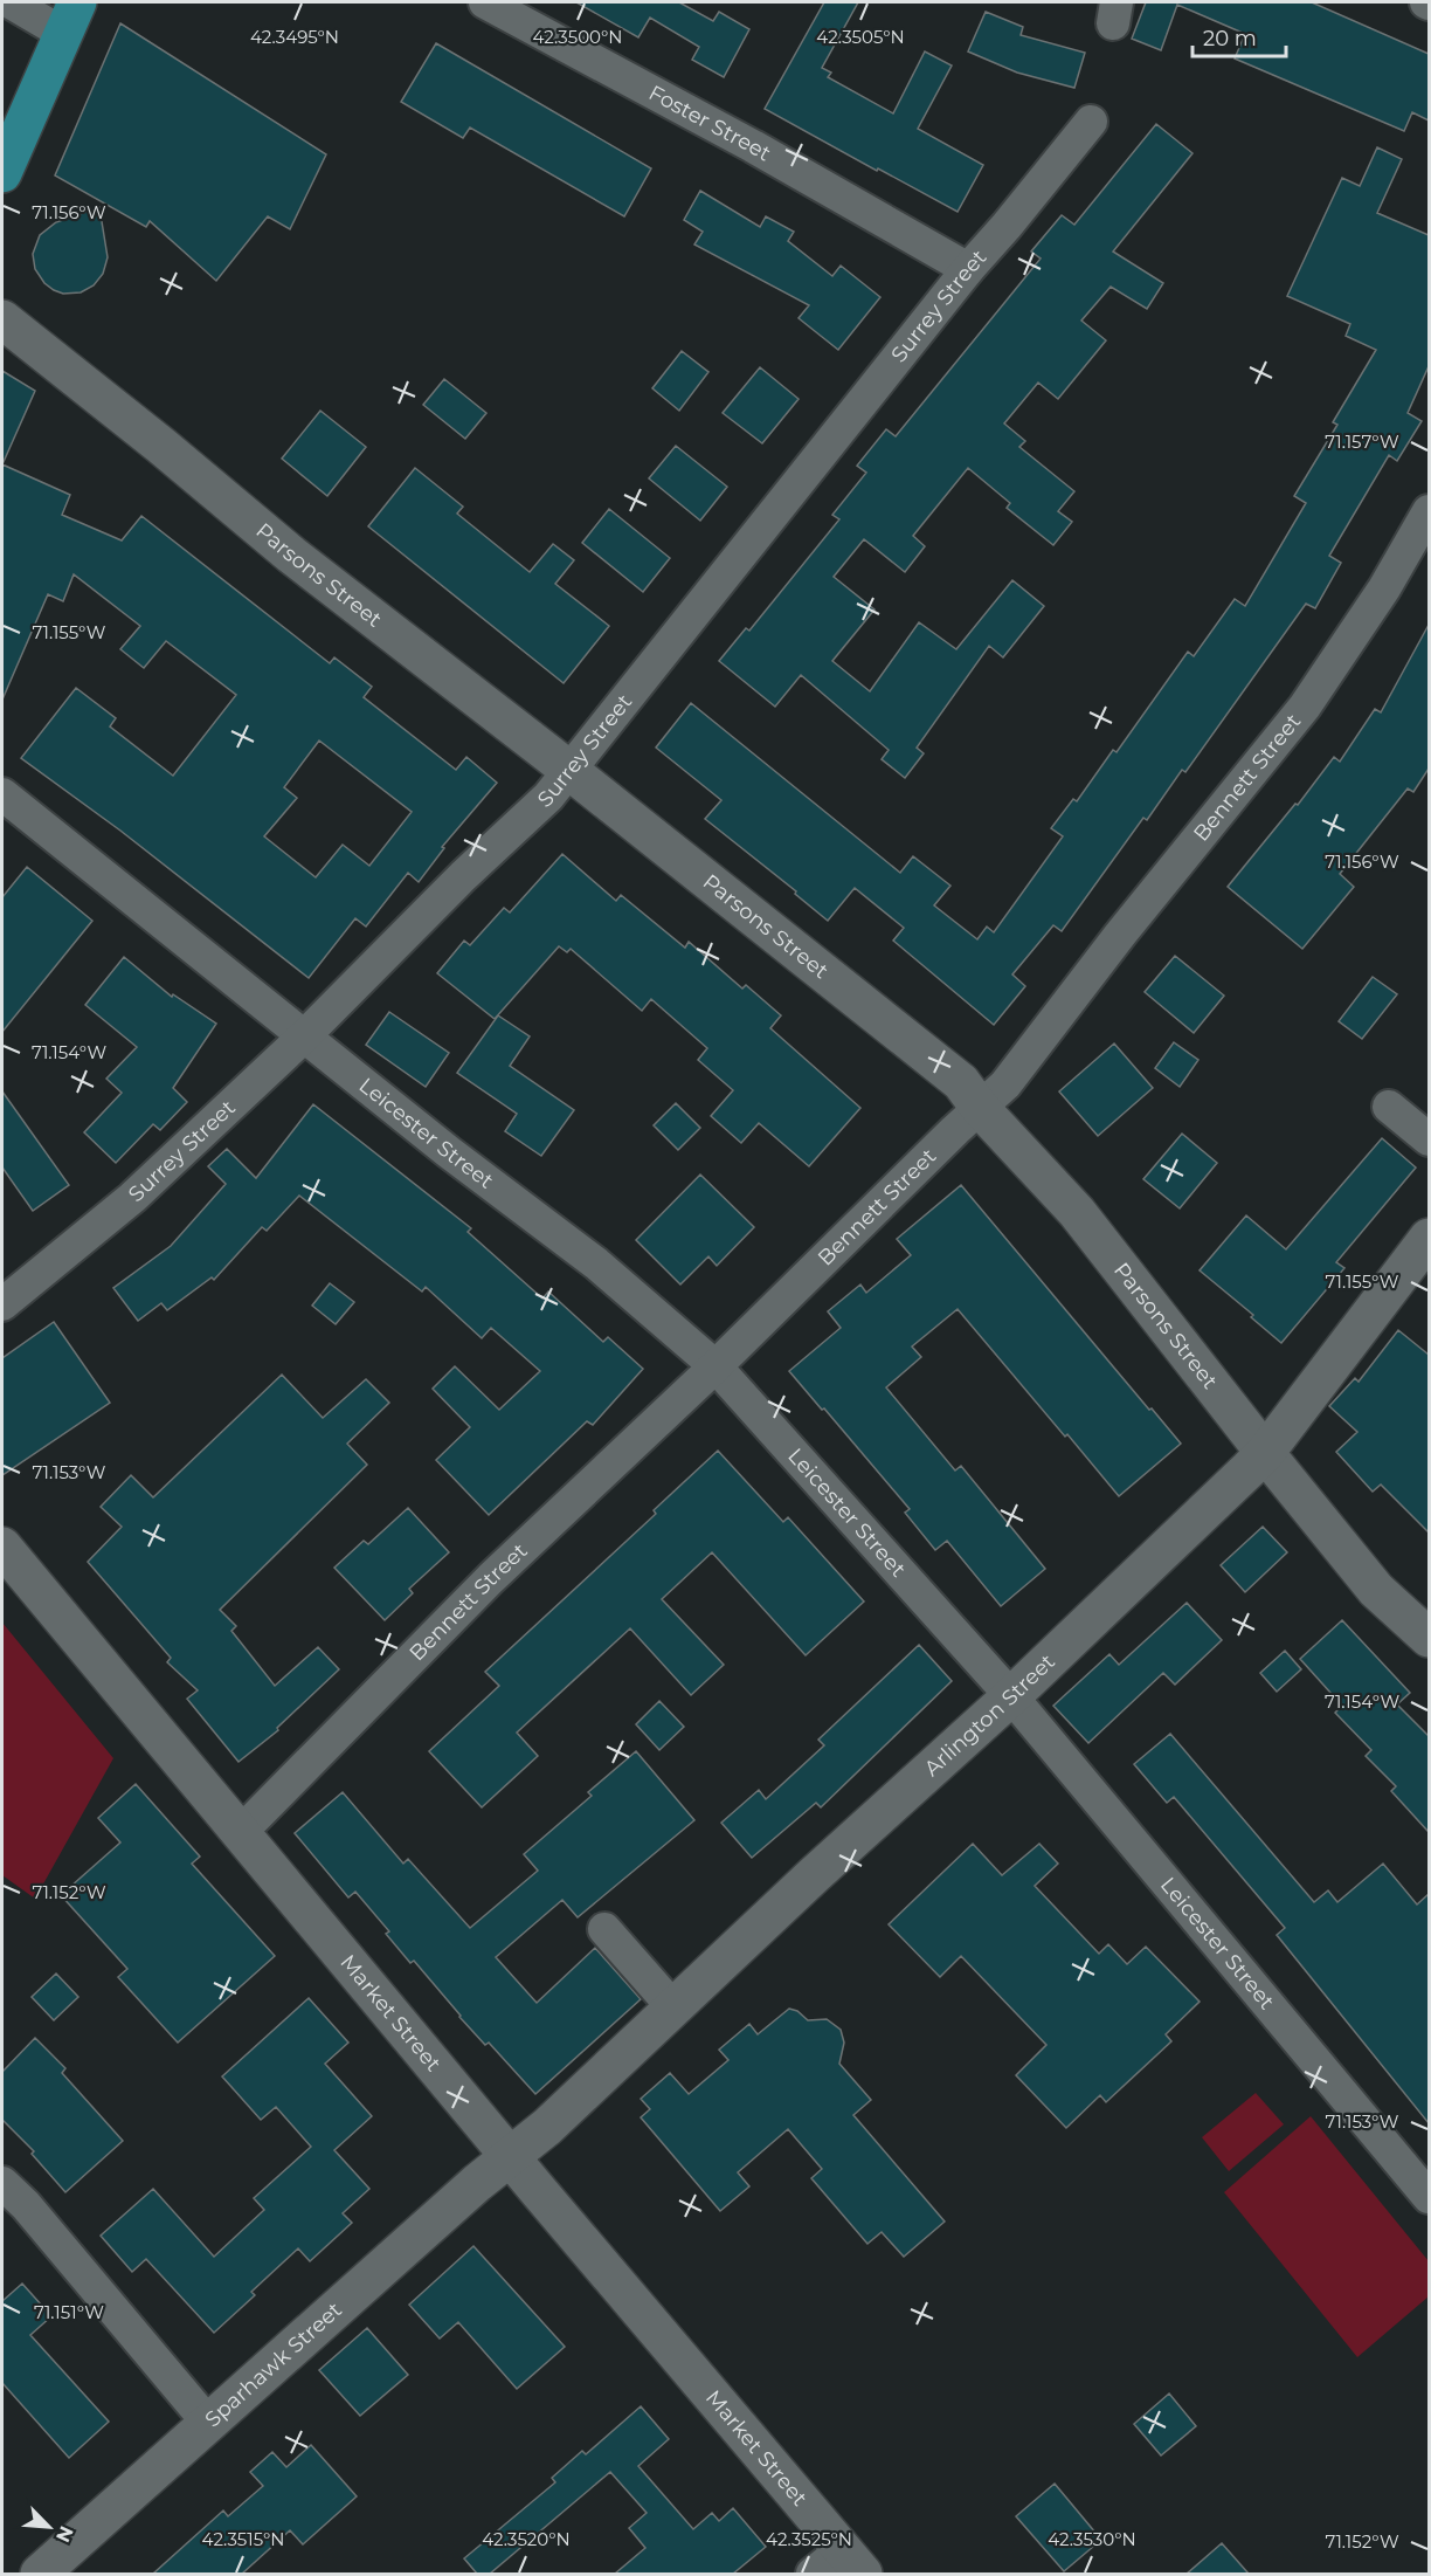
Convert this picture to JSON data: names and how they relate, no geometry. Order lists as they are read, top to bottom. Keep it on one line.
{"streets":{"street":["Foster Street","Surrey Street","Parsons Street","Bennett Street","Leicester Street","Arlington Street","Market Street","Sparhawk Street"]},"crossings":[["Foster Street","Surrey Street"],["Surrey Street","Parsons Street"],["Surrey Street","Leicester Street"],["Parsons Street","Bennett Street"],["Parsons Street","Arlington Street"],["Bennett Street","Leicester Street"],["Bennett Street","Market Street"],["Leicester Street","Arlington Street"],["Arlington Street","Market Street"],["Arlington Street","Sparhawk Street"],["Market Street","Sparhawk Street"]],"scale_bar":"20 m","north":"bottom right","coordinates":["42.3495°N","42.3500°N","42.3505°N","71.156°W","71.157°W","71.155°W","71.154°W","71.153°W","71.152°W","71.151°W","42.3515°N","42.3520°N","42.3525°N","42.3530°N"]}
